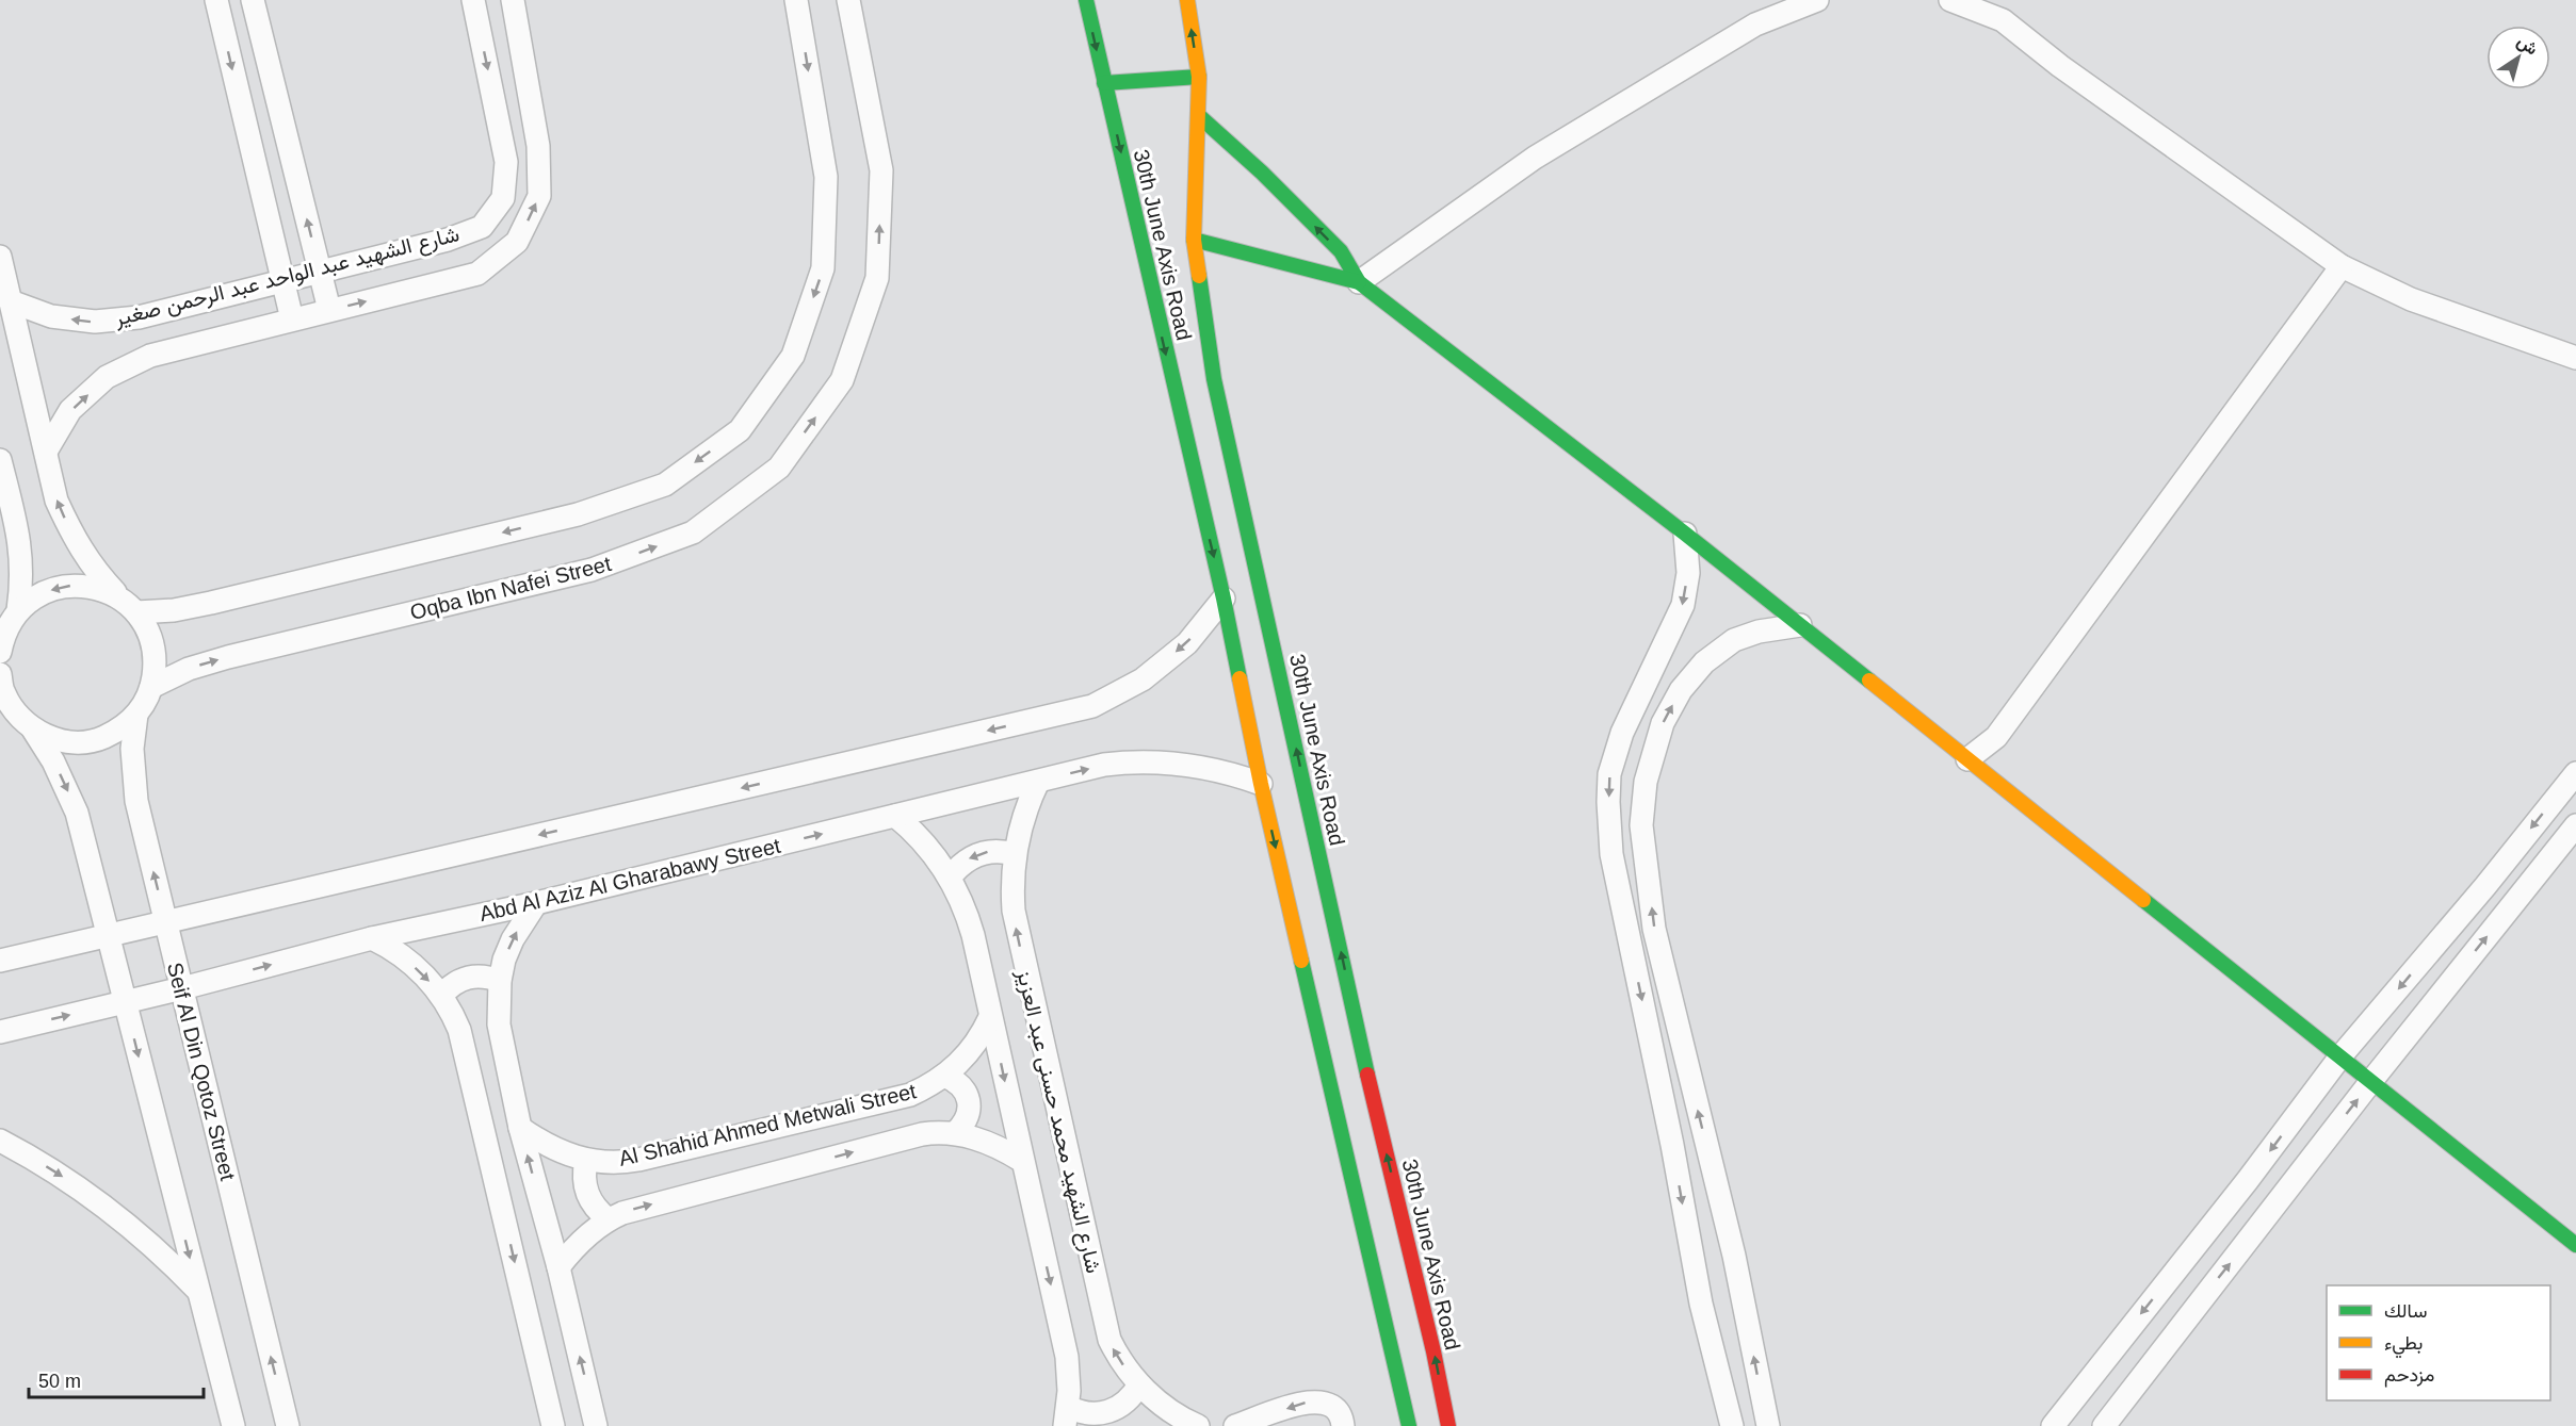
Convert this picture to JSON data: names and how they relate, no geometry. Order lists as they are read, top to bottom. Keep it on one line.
{"streets":{"street":["30th June Axis Road","شارع الشهيد عبد الواحد عبد الرحمن صغير","Oqba Ibn Nafei Street","Abd Al Aziz Al Gharabawy Street","Seif Al Din Qotoz Street","شارع الشهيد محمد حسنى عبد العزيز","Al Shahid Ahmed Metwali Street"]},"crossings":[["30th June Axis Road","Abd Al Aziz Al Gharabawy Street"],["Abd Al Aziz Al Gharabawy Street","Seif Al Din Qotoz Street"],["Abd Al Aziz Al Gharabawy Street","شارع الشهيد محمد حسنى عبد العزيز"],["شارع الشهيد محمد حسنى عبد العزيز","Al Shahid Ahmed Metwali Street"]],"one_way":["Oqba Ibn Nafei Street"],"legend":["سالك","بطيء","مزدحم"],"scale_bar":"50 m","north":"top right"}
